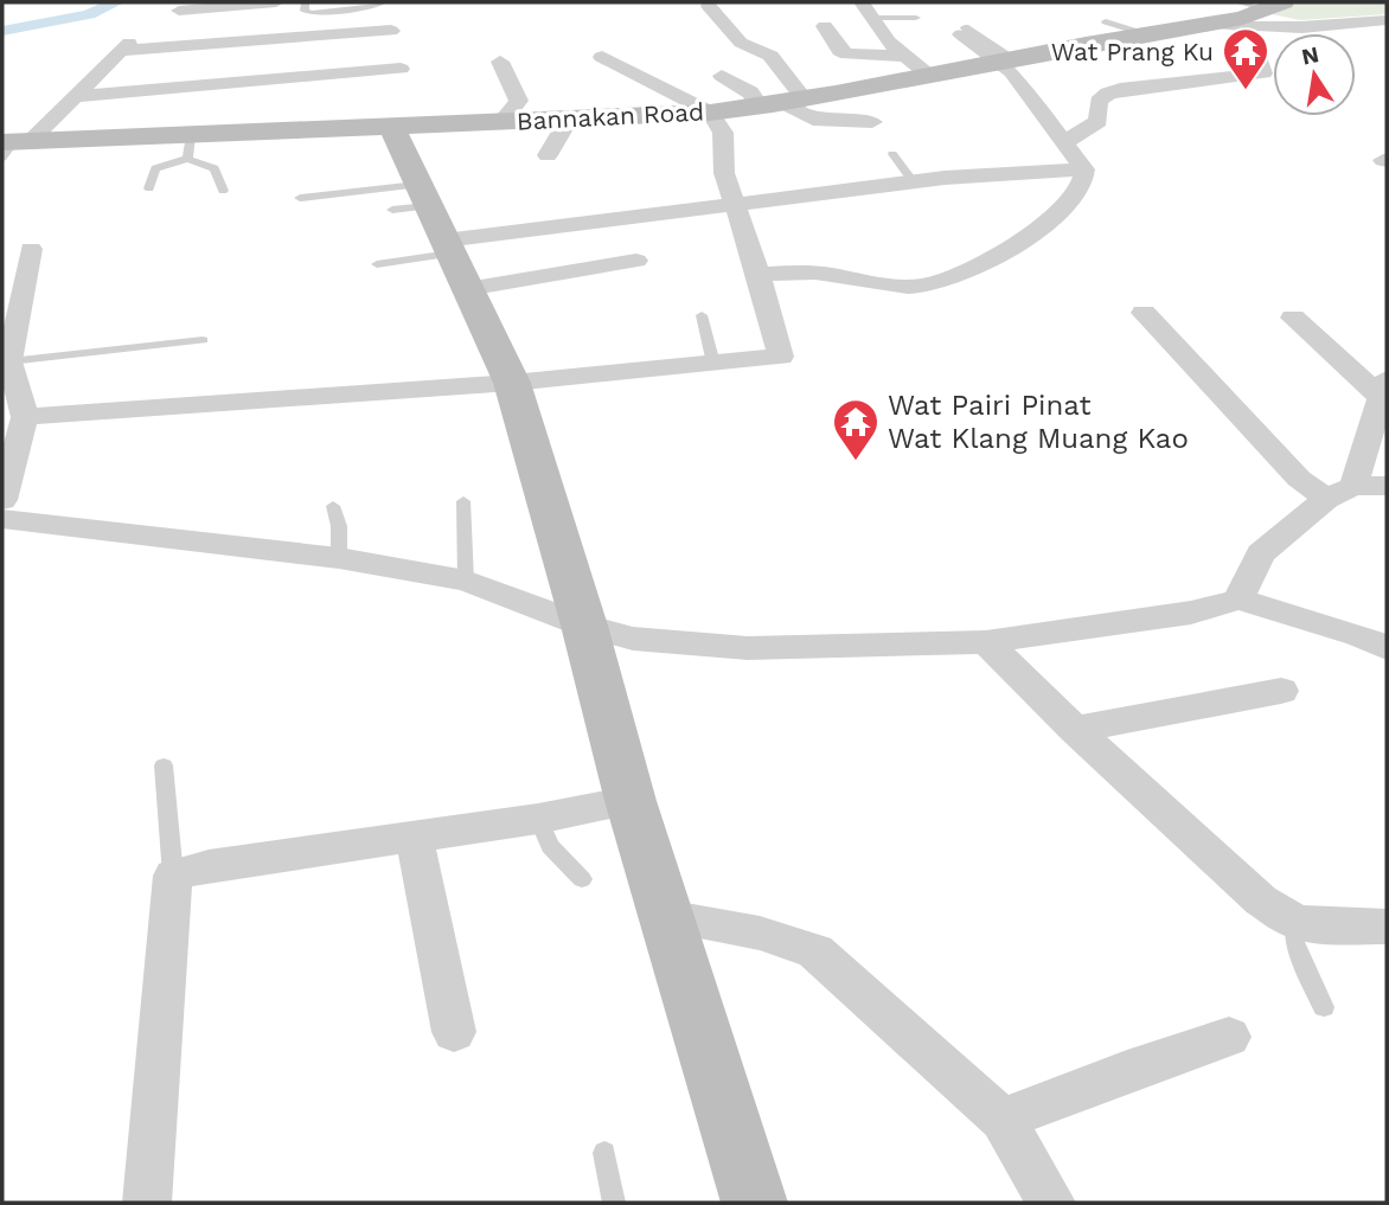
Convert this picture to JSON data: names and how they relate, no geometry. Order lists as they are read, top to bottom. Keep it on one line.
{"streets":{"street":["Bannakan Road"]},"places":{"temple":["Wat Prang Ku","Wat Pairi Pinat Wat Klang Muang Kao"]},"north":"top"}
